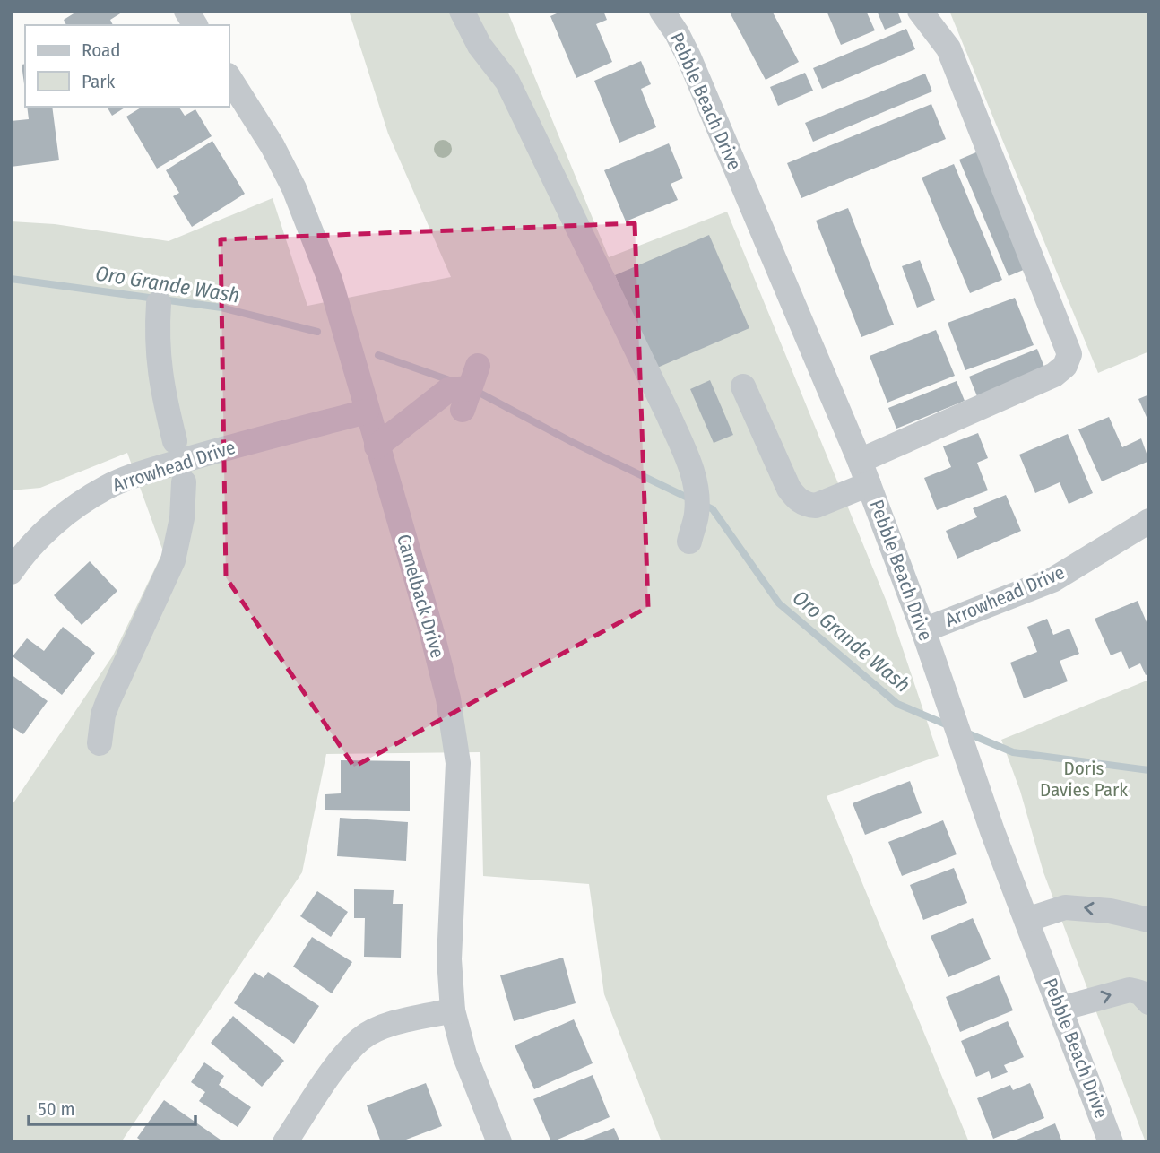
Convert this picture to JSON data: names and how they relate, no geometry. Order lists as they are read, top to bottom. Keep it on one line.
{"streets":{"street":["Pebble Beach Drive","Arrowhead Drive","Camelback Drive"]},"crossings":[["Pebble Beach Drive","Arrowhead Drive"],["Arrowhead Drive","Camelback Drive"]],"water":["Oro Grande Wash"],"parks":["Doris Davies Park"],"legend":["Road","Park"],"scale_bar":"50 m"}
